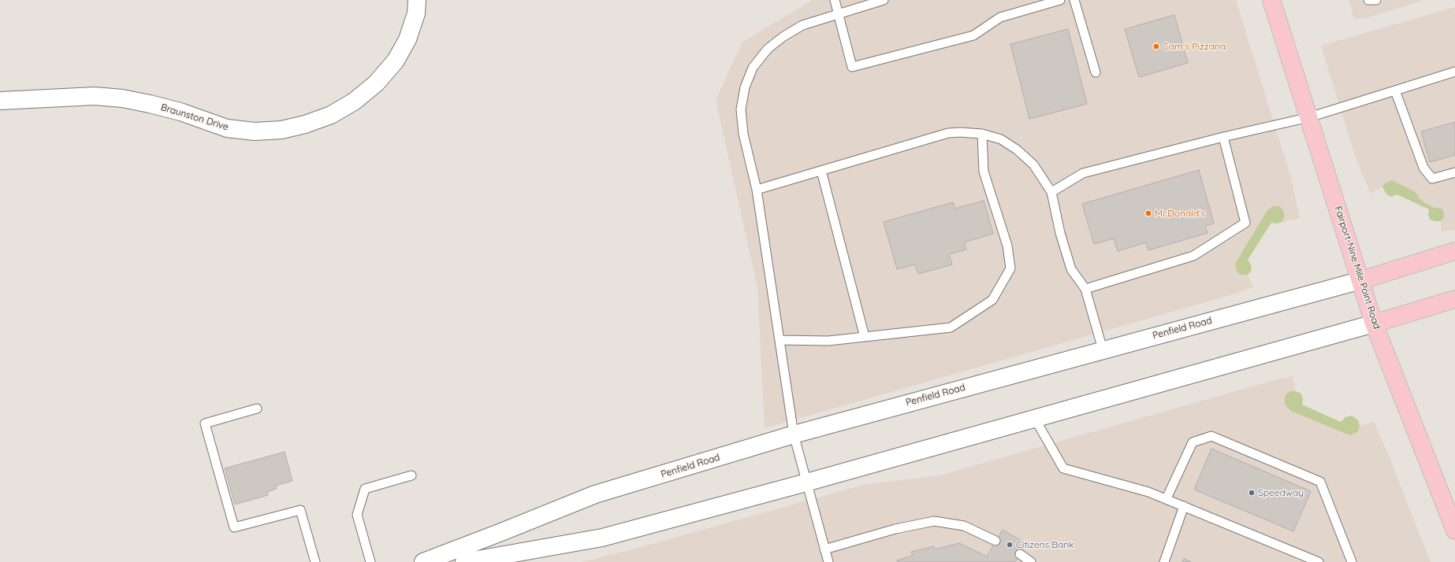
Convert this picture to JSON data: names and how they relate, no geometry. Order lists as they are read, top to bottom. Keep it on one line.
{"streets":{"main road":["Braunston Drive","Fairport-Nine Mile Point Road","Penfield Road"]},"crossings":[["Fairport-Nine Mile Point Road","Penfield Road"]],"places":["Cam's Pizzaria","McDonald's","Speedway","Citizens Bank"]}
